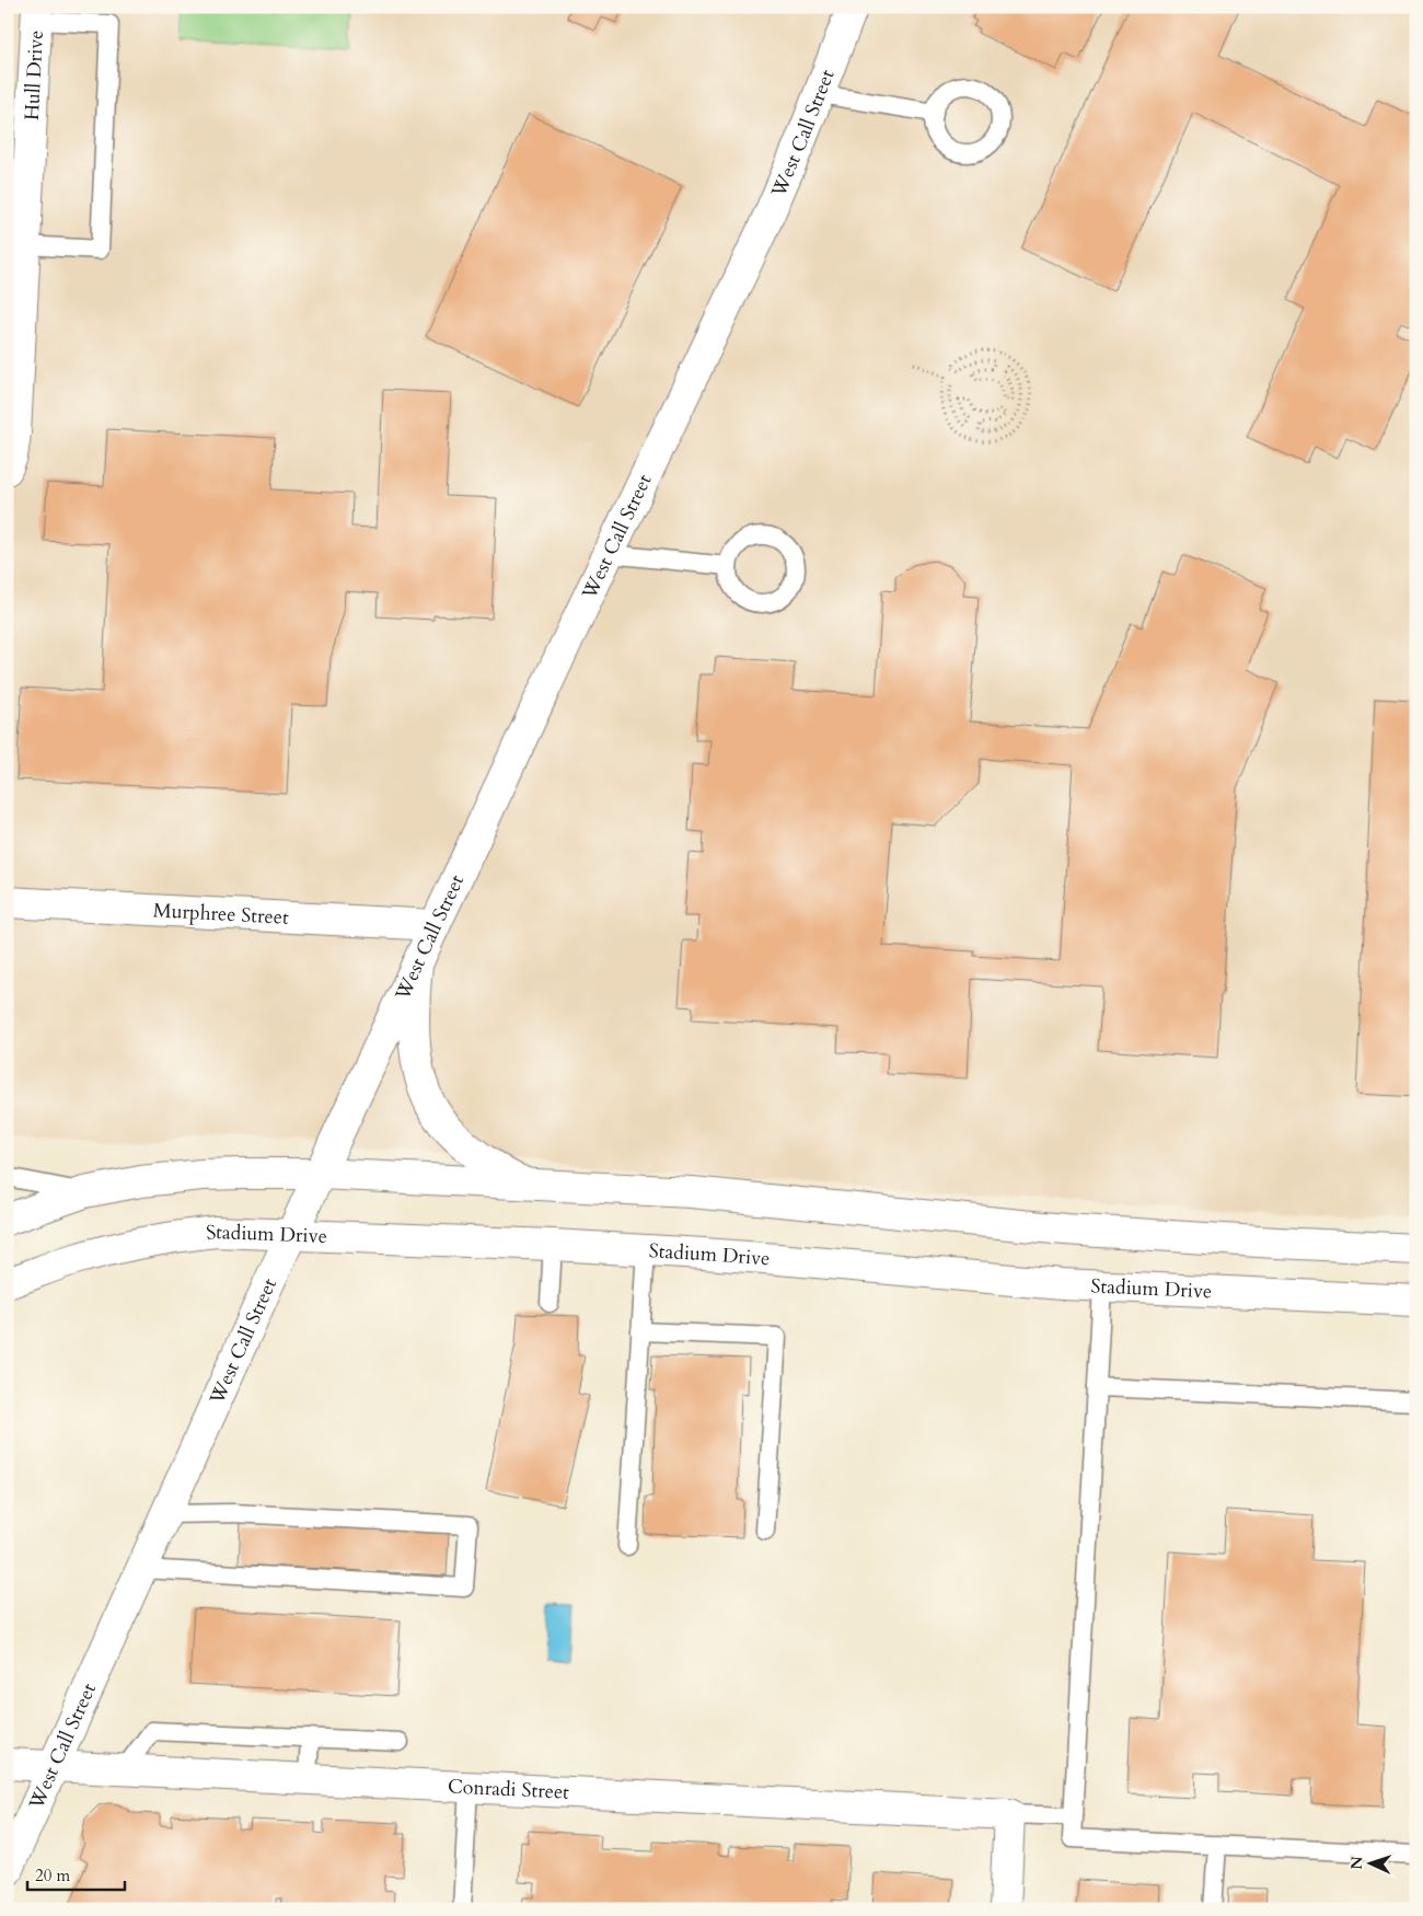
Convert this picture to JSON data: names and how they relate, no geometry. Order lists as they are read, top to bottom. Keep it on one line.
{"streets":{"street":["Hull Drive","West Call Street","Murphree Street","Stadium Drive","Conradi Street"]},"crossings":[["West Call Street","Murphree Street"],["West Call Street","Stadium Drive"],["West Call Street","Conradi Street"]],"scale_bar":"20 m","north":"left"}
